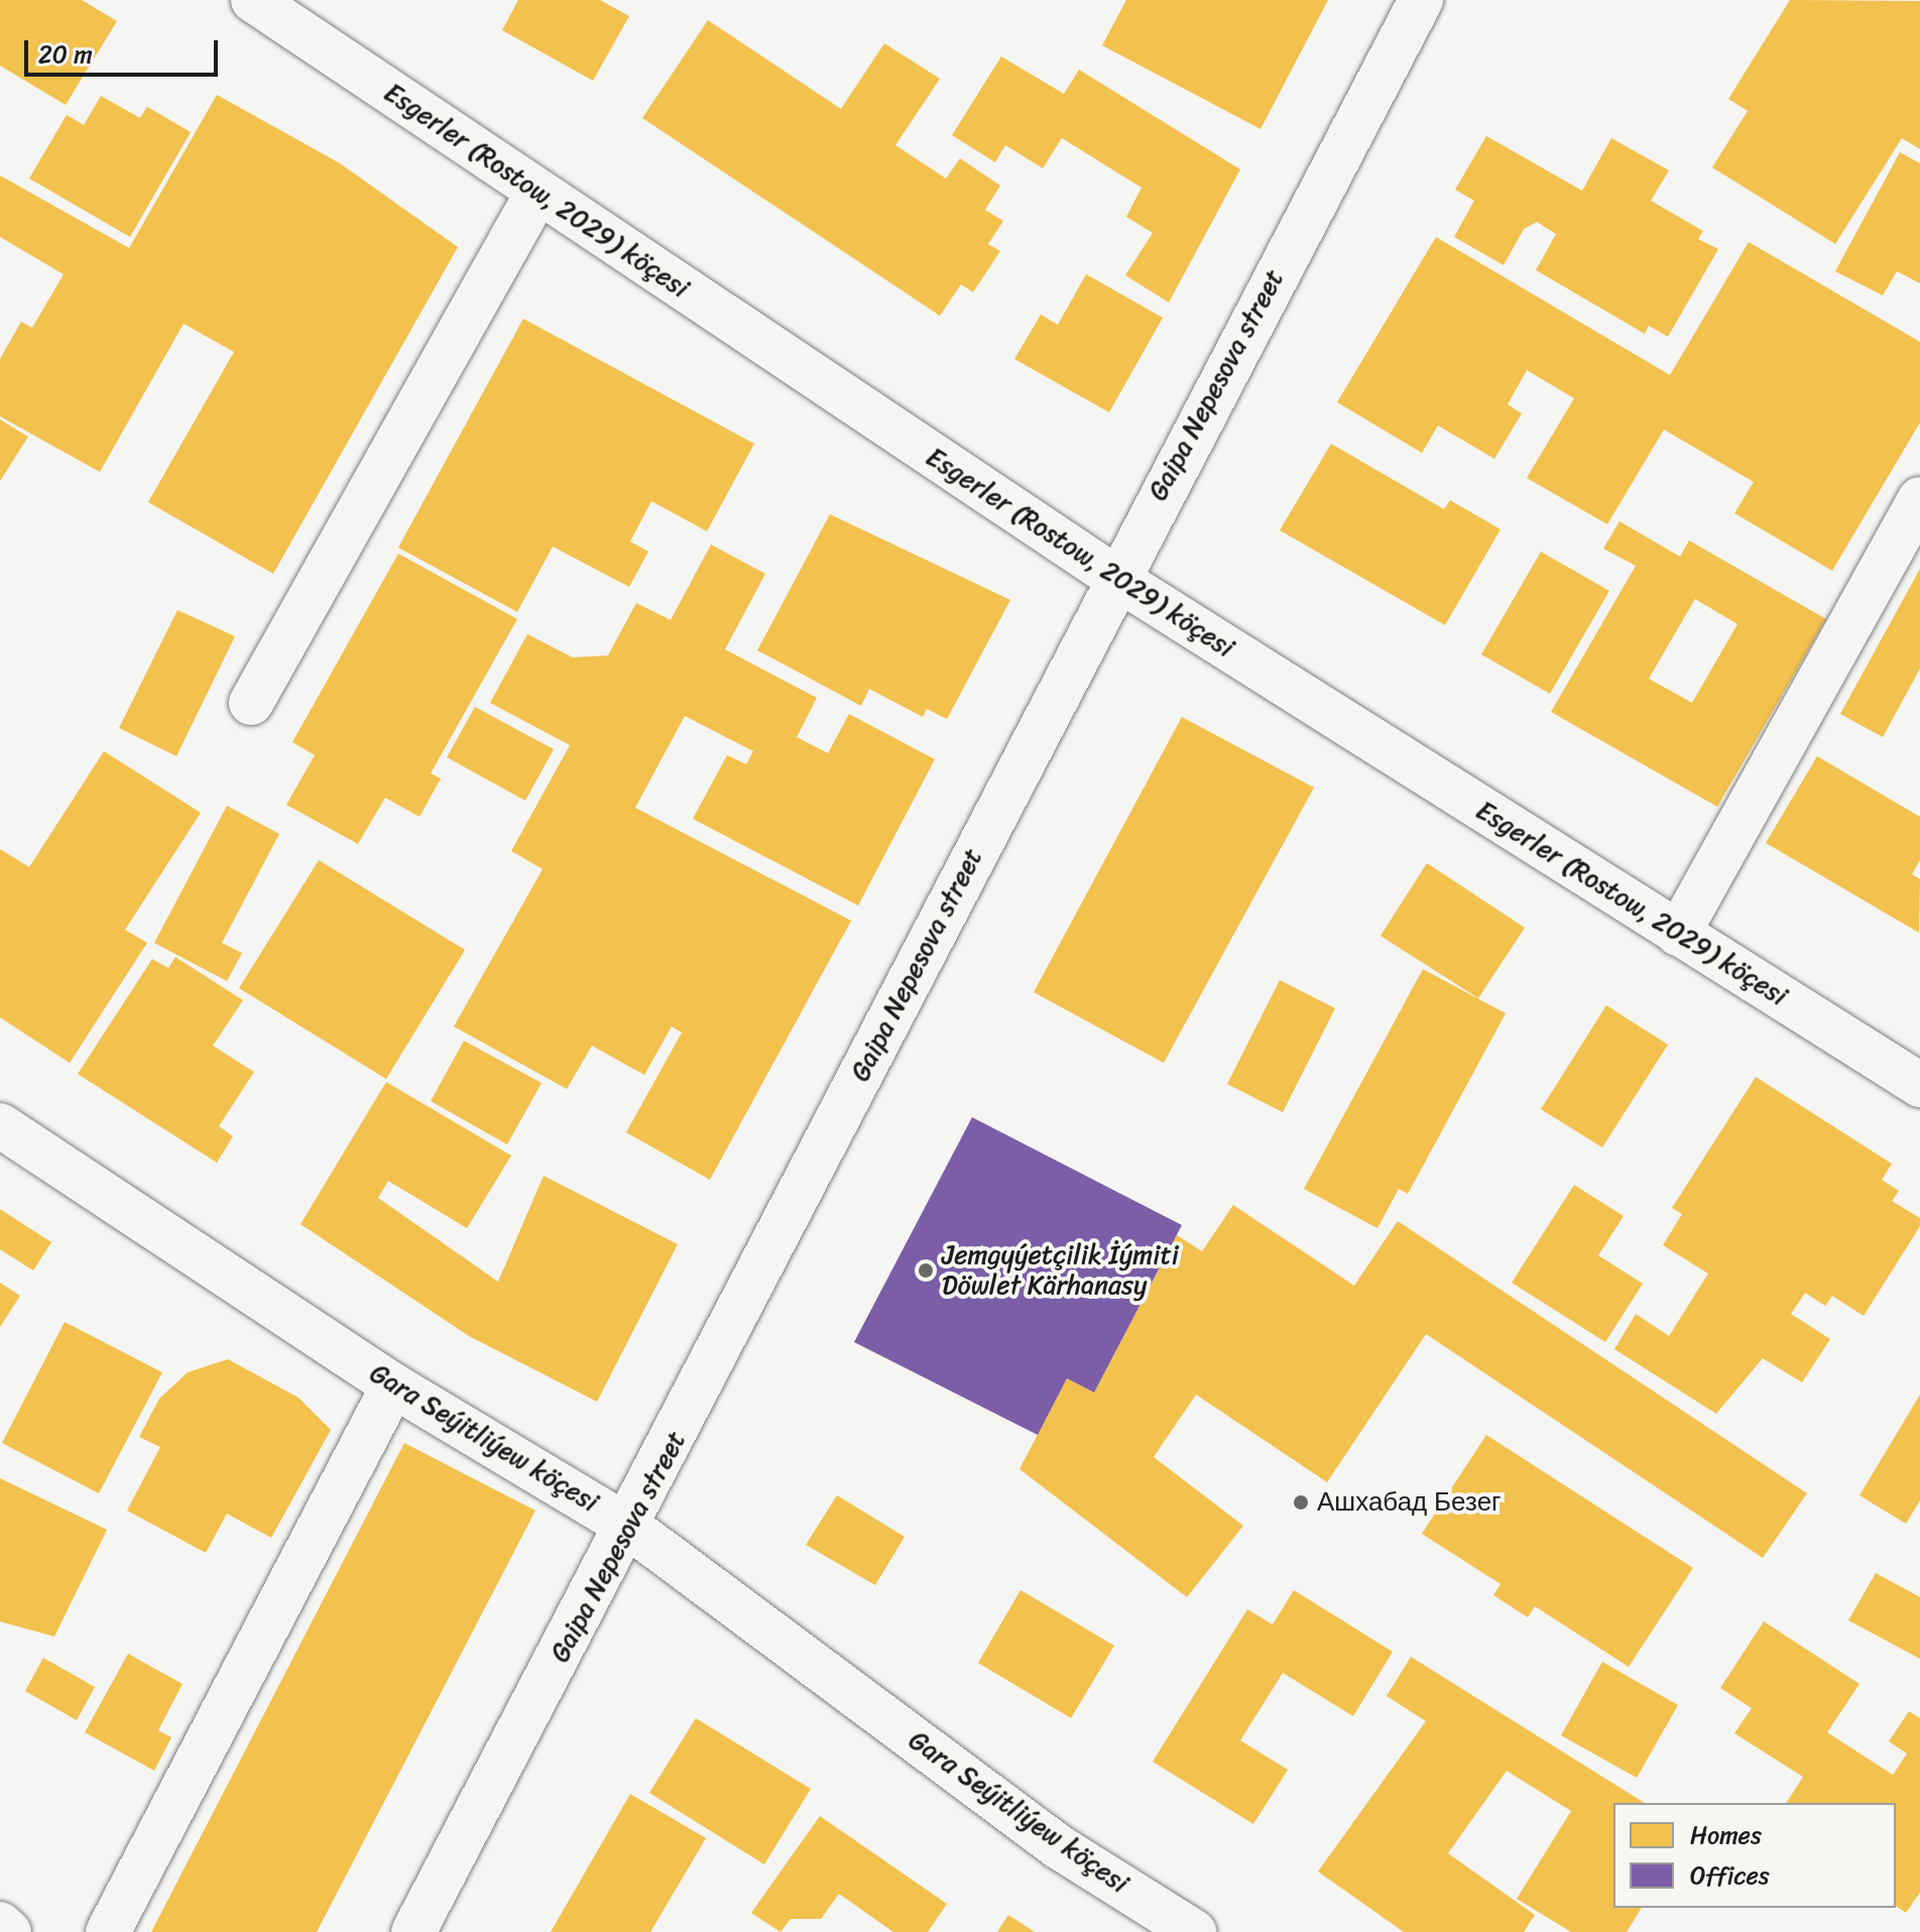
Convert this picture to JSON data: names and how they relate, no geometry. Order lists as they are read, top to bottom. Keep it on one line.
{"streets":{"street":["Esgerler (Rostow, 2029) köçesi","Gaipa Nepesova street","Gara Seýitliýew köçesi"]},"crossings":[["Esgerler (Rostow, 2029) köçesi","Gaipa Nepesova street"],["Gaipa Nepesova street","Gara Seýitliýew köçesi"]],"places":["Jemgyýetçilik İýmiti Döwlet Kärhanasy","Ашхабад Безег"],"legend":["Homes","Offices"],"scale_bar":"20 m"}
